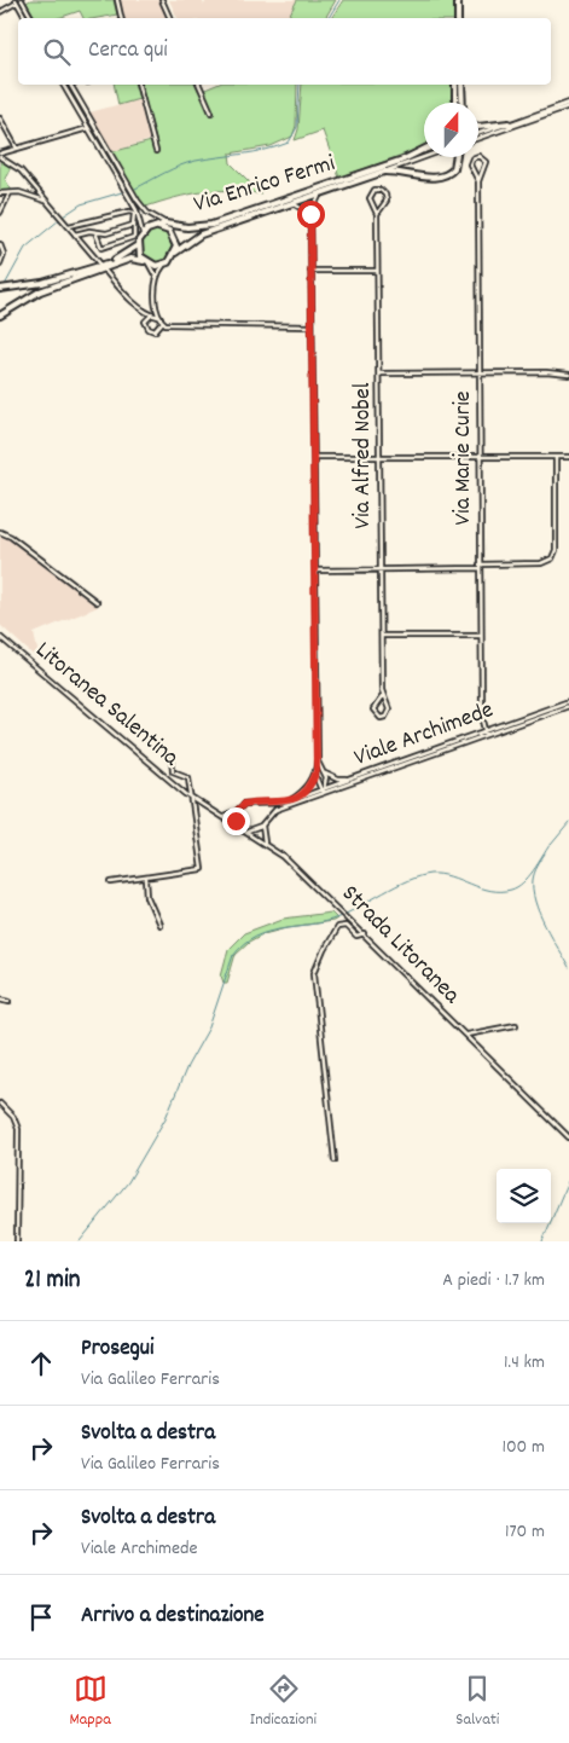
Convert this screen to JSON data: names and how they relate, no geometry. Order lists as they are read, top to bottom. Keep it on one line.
{"streets":{"main road":["Via Enrico Fermi"],"street":["Via Alfred Nobel","Via Marie Curie","Litoranea Salentina","Viale Archimede","Strada Litoranea"]},"crossings":[["Via Marie Curie","Viale Archimede"],["Litoranea Salentina","Strada Litoranea"],["Viale Archimede","Strada Litoranea"]],"north":"top","page":{"search":"Cerca qui","heading":["21 min","A piedi · 1.7 km"],"list":[["Prosegui","Via Galileo Ferraris","1.4 km"],["Svolta a destra","Via Galileo Ferraris","100 m"],["Svolta a destra","Viale Archimede","170 m"],"Arrivo a destinazione"],"nav":["Mappa","Indicazioni","Salvati"]}}
